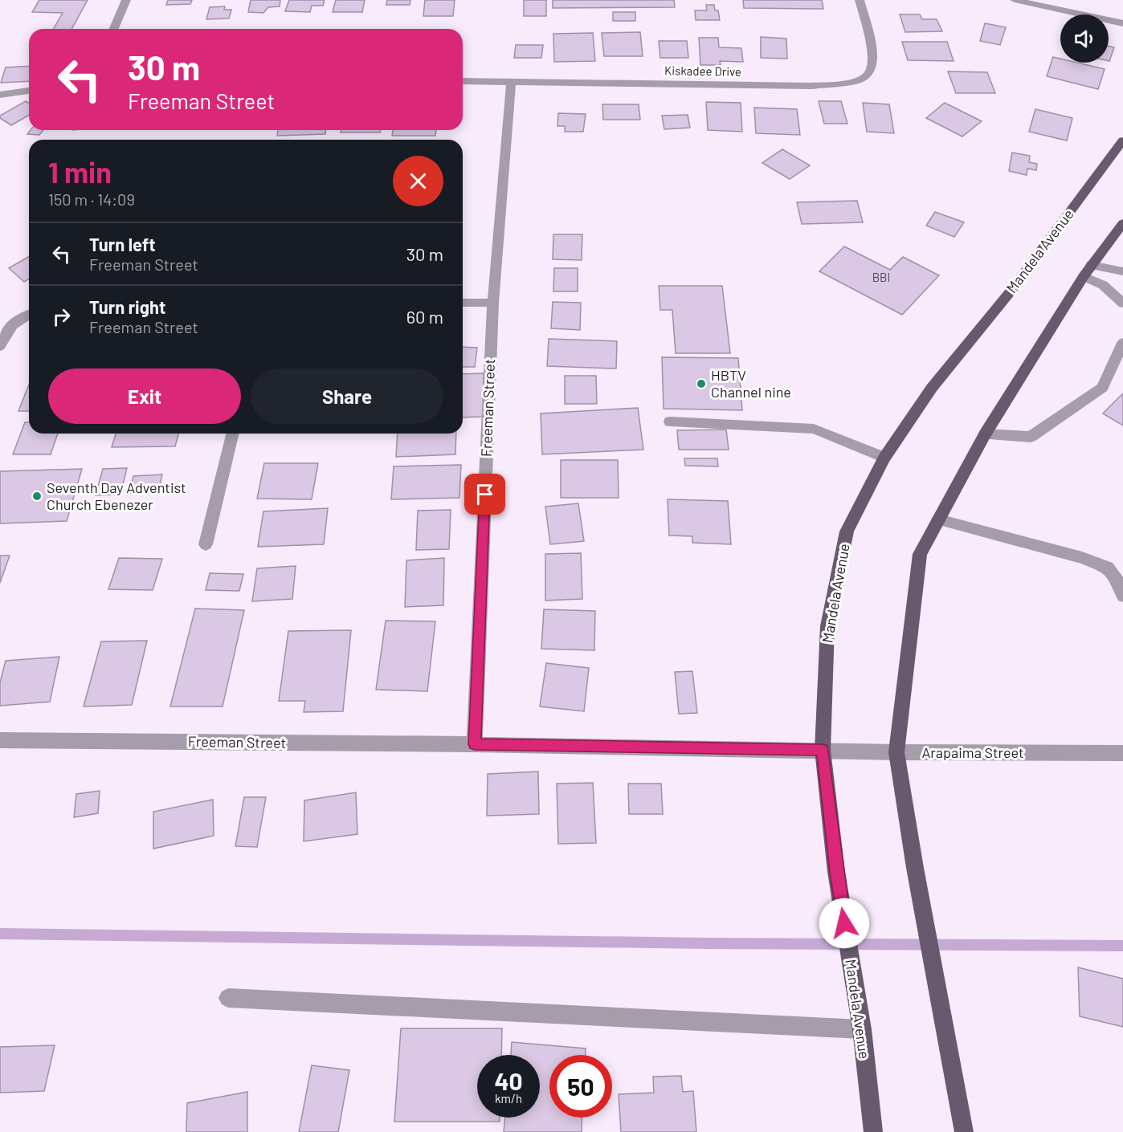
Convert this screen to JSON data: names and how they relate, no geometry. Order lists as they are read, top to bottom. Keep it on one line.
{"streets":{"main road":["Mandela Avenue"],"street":["Kiskadee Drive","Freeman Street","Arapaima Street"]},"crossings":[["Kiskadee Drive","Freeman Street"],["Mandela Avenue","Freeman Street"],["Mandela Avenue","Arapaima Street"],["Freeman Street","Arapaima Street"]],"places":["HBTV Channel nine","Seventh Day Adventist Church Ebenezer"],"house_numbers":["BBI"],"page":{"turn":["30 m","Freeman Street"],"heading":["1 min","150 m · 14:09"],"list":[{"name":"Turn left","note":"Freeman Street","value":"30 m"},{"name":"Turn right","note":"Freeman Street","value":"60 m"}],"buttons":["Exit","Share"],"speed":"40 km/h","limit":"50"}}
